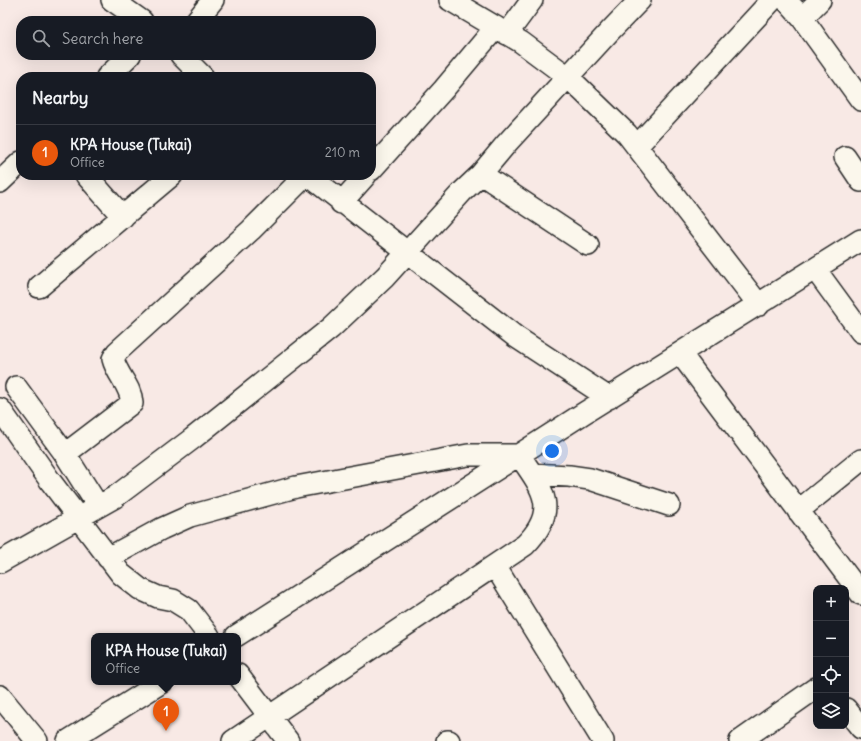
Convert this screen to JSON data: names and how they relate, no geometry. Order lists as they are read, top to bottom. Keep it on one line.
{"page":{"search":"Search here","heading":"Nearby","list":[{"mark":"1","name":"KPA House (Tukai)","note":"Office","value":"210 m"}],"map_buttons":["+","−"],"popup":["KPA House (Tukai)","Office"],"pins":"1"}}
